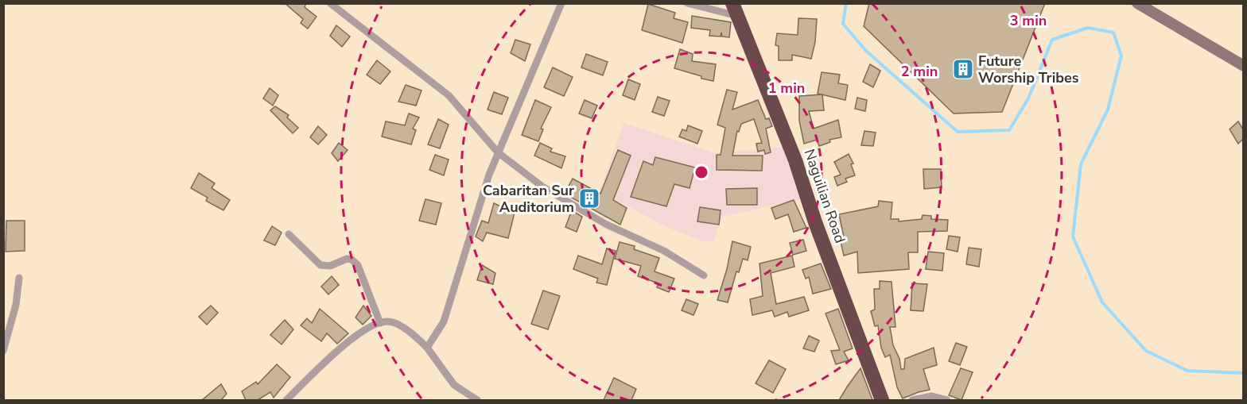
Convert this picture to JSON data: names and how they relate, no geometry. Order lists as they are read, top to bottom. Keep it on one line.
{"streets":{"highway":["Naguilian Road"]},"places":{"building":["Future Worship Tribes","Cabaritan Sur Auditorium"]},"rings":["3 min","2 min","1 min"]}
